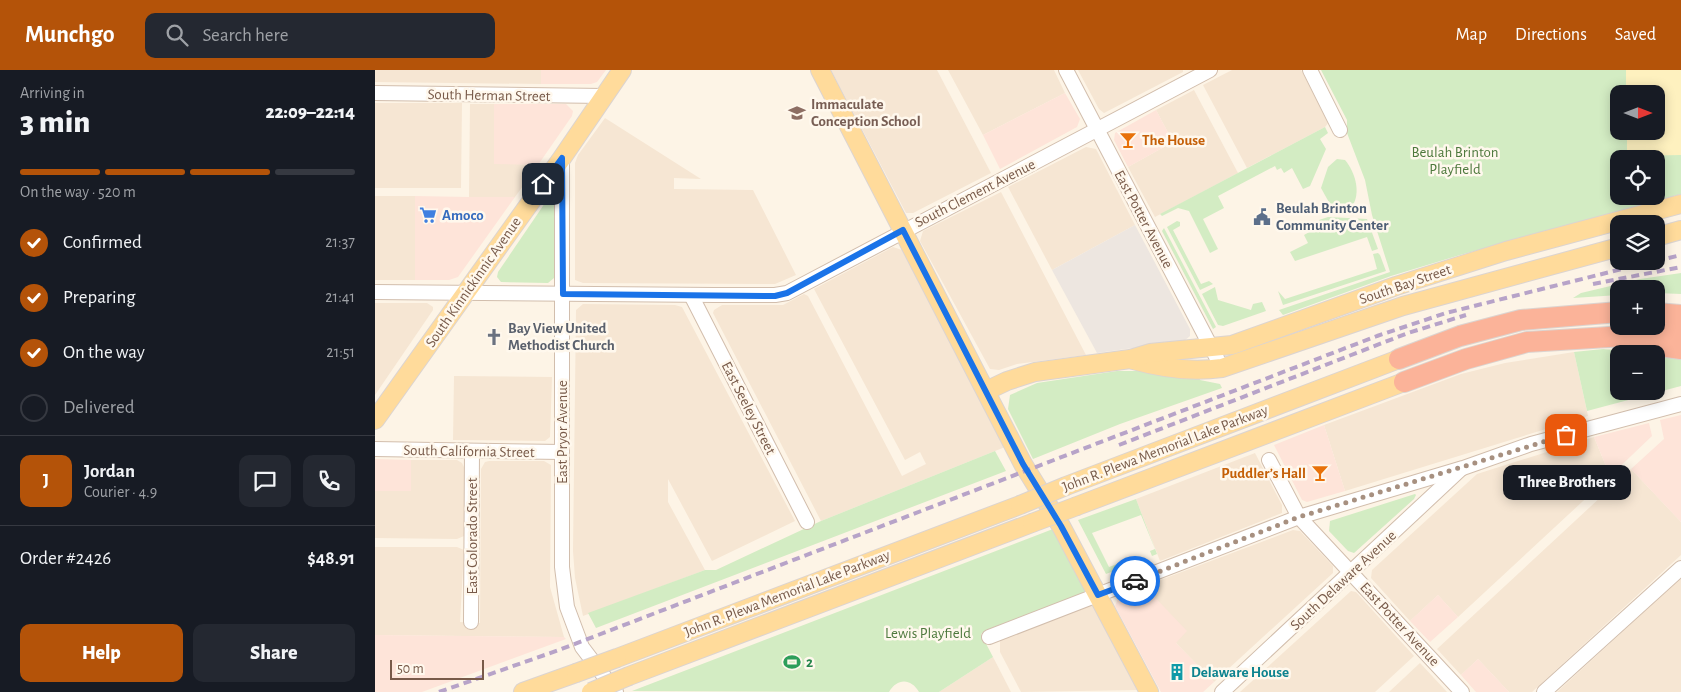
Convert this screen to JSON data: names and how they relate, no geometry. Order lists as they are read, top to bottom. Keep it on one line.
{"streets":{"highway":["John R. Plewa Memorial Lake Parkway"],"main road":["South Kinnickinnic Avenue","South Bay Street"],"street":["South Herman Street","South Clement Avenue","East Potter Avenue","East Seeley Street","East Pryor Avenue","South California Street","East Colorado Street","South Delaware Avenue"]},"crossings":[["South Herman Street","South Kinnickinnic Avenue"],["South Clement Avenue","East Potter Avenue"],["South Clement Avenue","South Kinnickinnic Avenue"],["South Clement Avenue","East Seeley Street"],["South Clement Avenue","East Pryor Avenue"],["East Potter Avenue","South Bay Street"],["East Potter Avenue","South Delaware Avenue"],["South Kinnickinnic Avenue","East Pryor Avenue"],["East Pryor Avenue","South California Street"],["South California Street","East Colorado Street"]],"parks":["Beulah Brinton Playfield","Lewis Playfield"],"places":{"school or university":["Immaculate Conception School"],"bar":["The House","Puddler’s Hall"],"supermarket":["Amoco"],"public building":["Beulah Brinton Community Center"],"church":["Bay View United Methodist Church"],"other":["Three Brothers"],"sports":["2"],"building":["Delaware House"]},"scale_bar":"50 m","north":"right","page":{"header":"Munchgo","search":"Search here","nav":["Map","Directions","Saved"],"heading":["3 min","Arriving in","22:09–22:14"],"panel":["Jordan","Courier · 4.9","Order #2426","$48.91"],"map_buttons":["+","−"],"bar":"On the way · 520 m","list":[["Confirmed","21:37"],["Preparing","21:41"],["On the way","21:51"],"Delivered"],"round":"J","bubble":"Three Brothers","buttons":["Help","Share"],"scale":"50 m"}}
